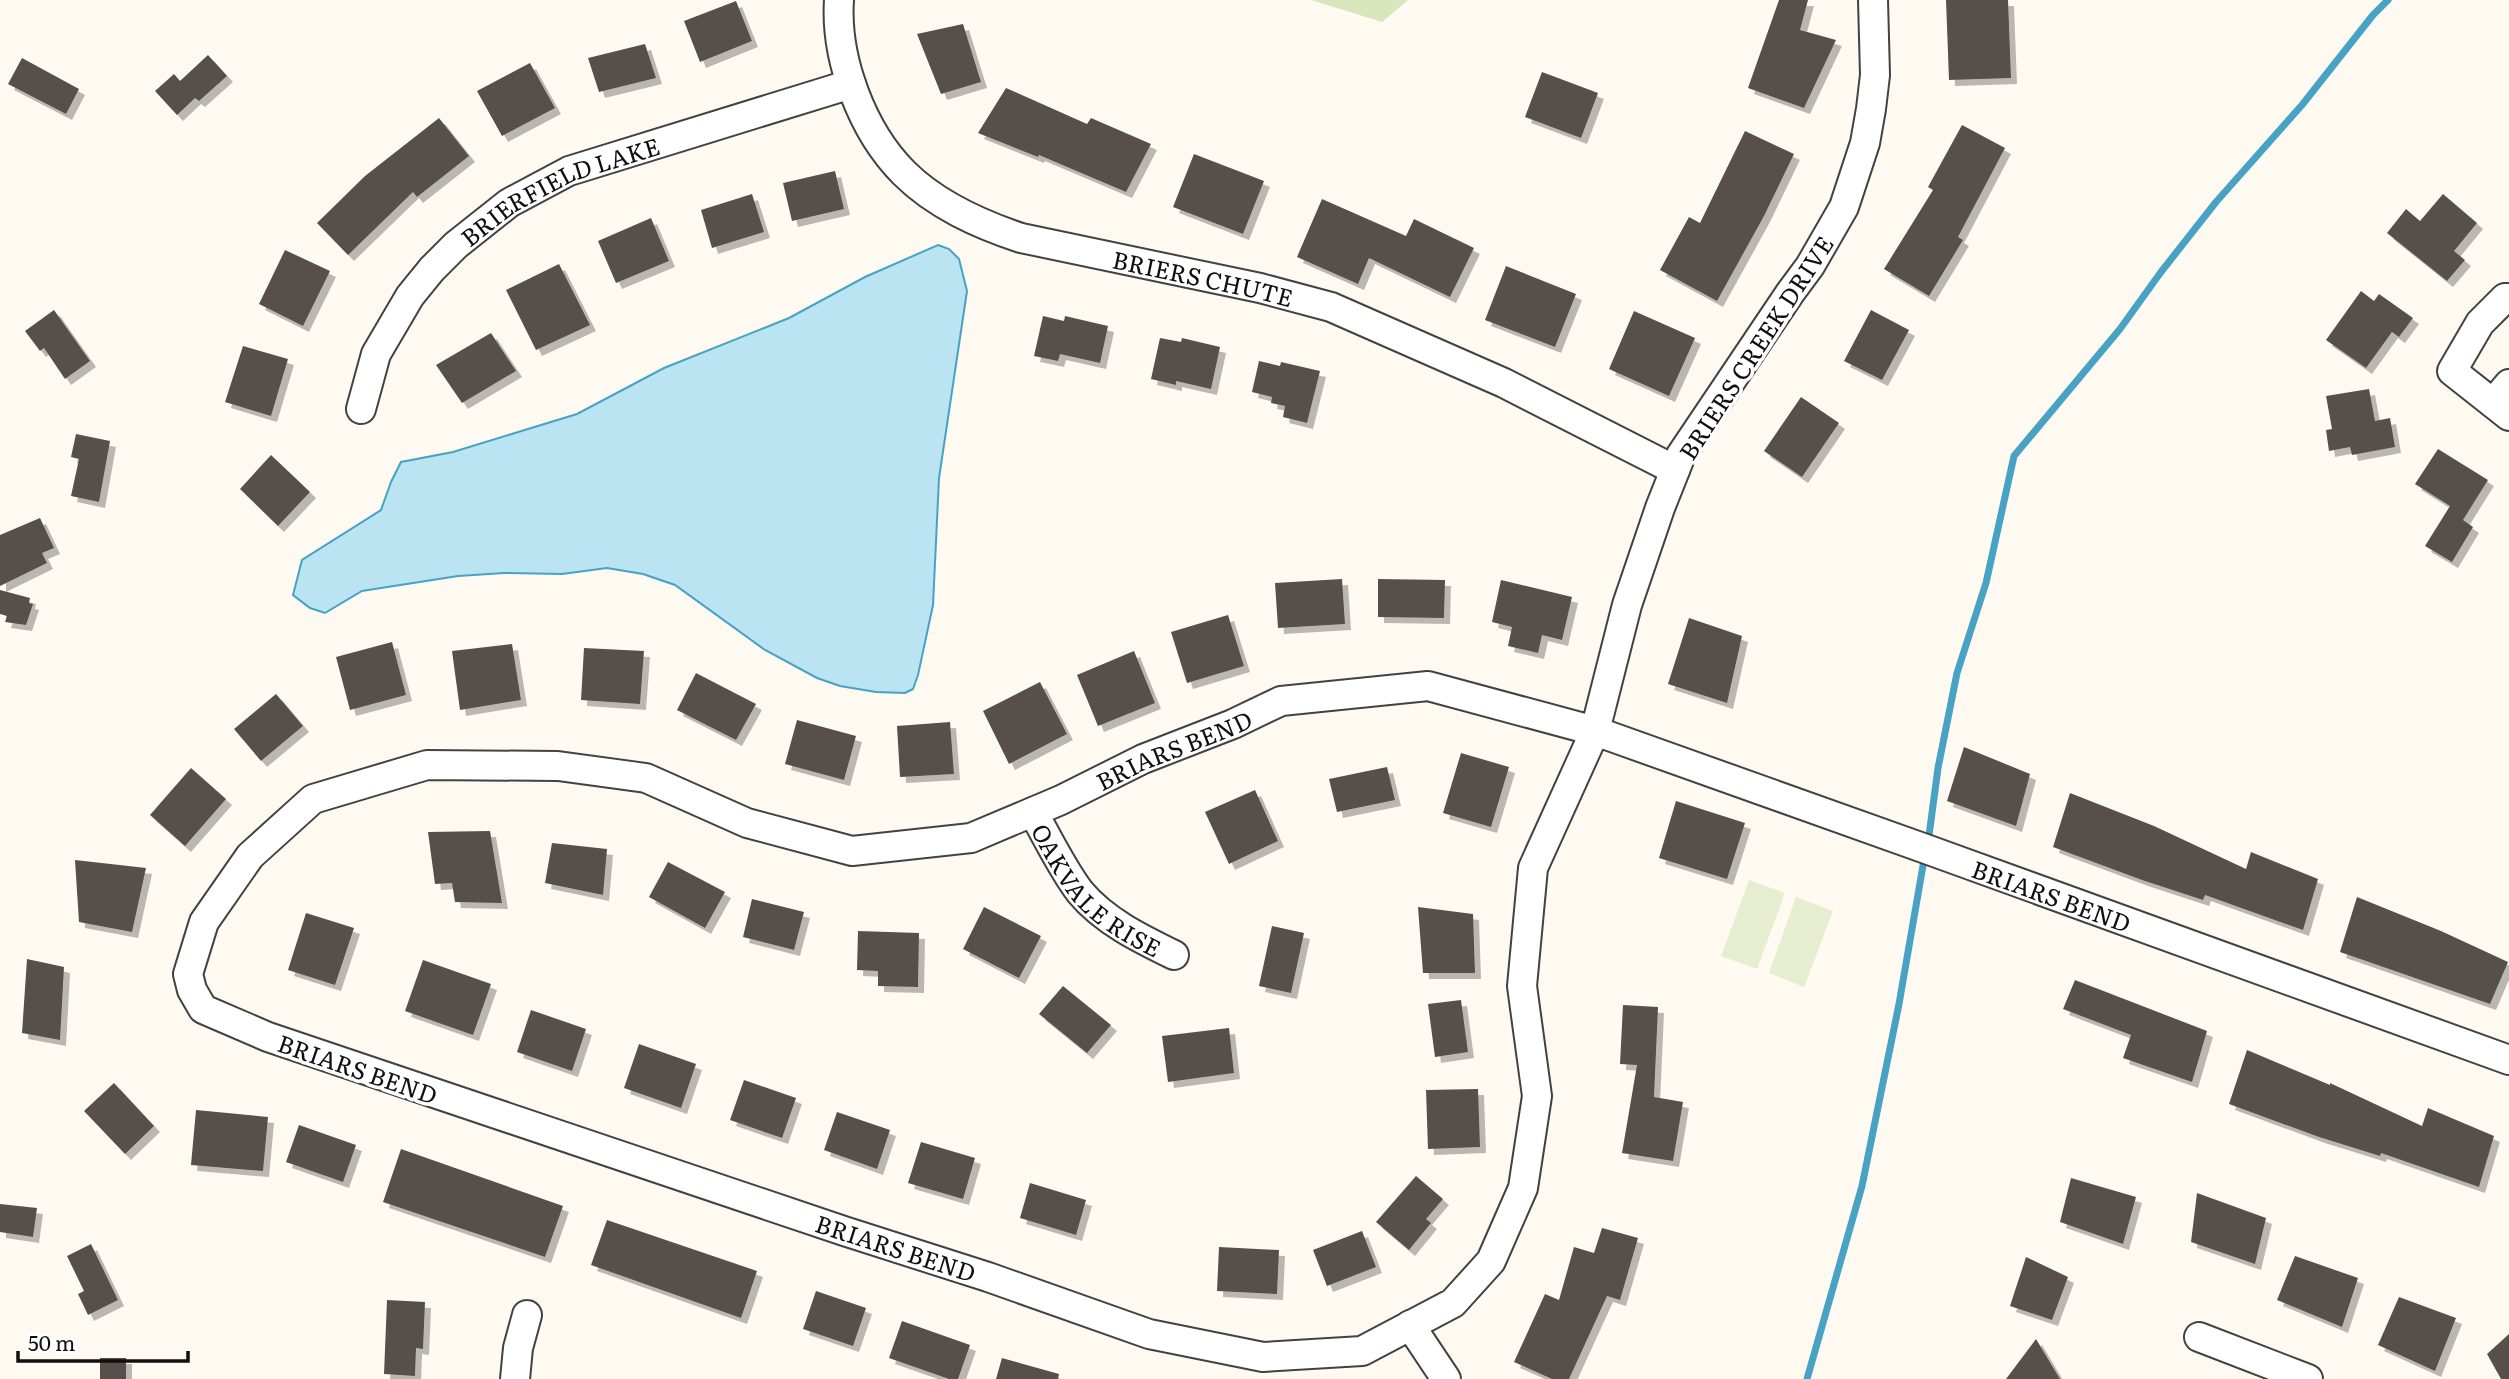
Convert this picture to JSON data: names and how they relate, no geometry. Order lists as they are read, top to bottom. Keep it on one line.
{"streets":{"street":["BRIERFIELD LAKE","BRIERS CHUTE","BRIERS CREEK DRIVE","BRIARS BEND","OAKVALE RISE"]},"crossings":[["BRIERFIELD LAKE","BRIERS CHUTE"],["BRIERS CHUTE","BRIERS CREEK DRIVE"],["BRIERS CREEK DRIVE","BRIARS BEND"],["BRIARS BEND","OAKVALE RISE"]],"scale_bar":"50 m"}
